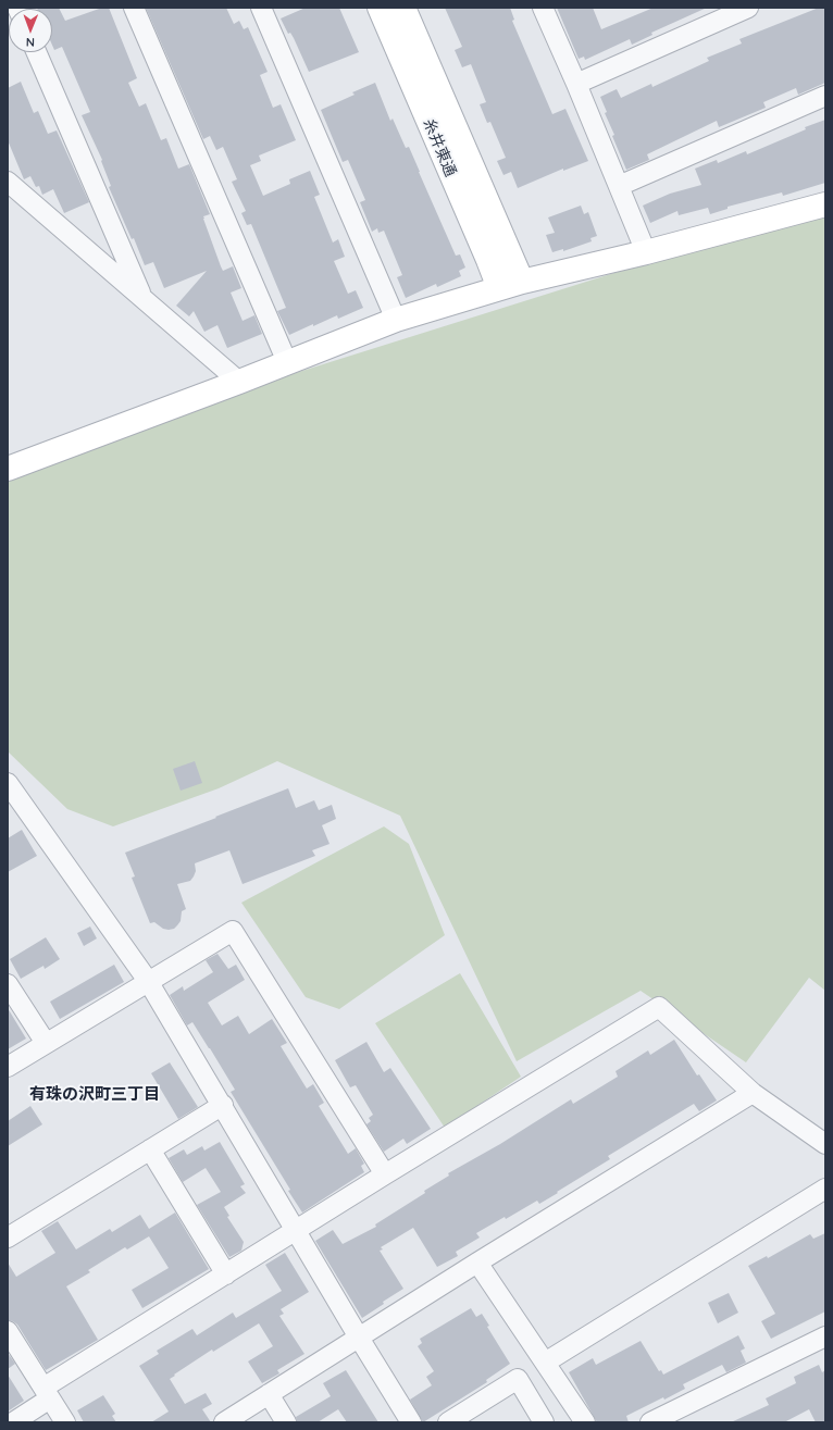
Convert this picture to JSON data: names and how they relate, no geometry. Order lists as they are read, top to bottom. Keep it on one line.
{"streets":{"street":["糸井東通"]},"districts":["有珠の沢町三丁目"],"north":"bottom"}
